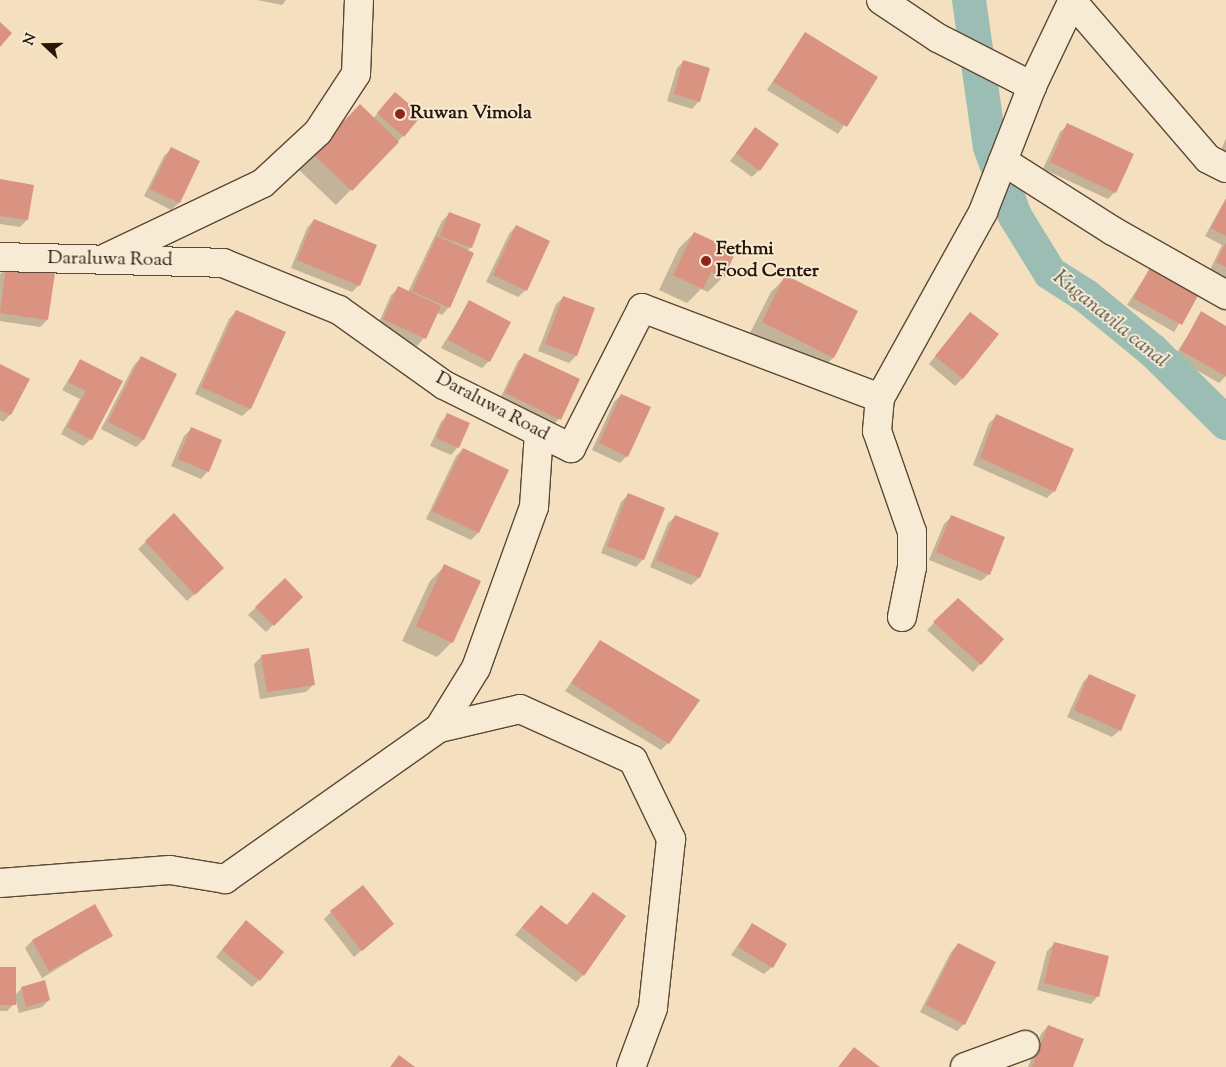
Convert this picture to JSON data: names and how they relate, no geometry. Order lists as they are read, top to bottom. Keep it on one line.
{"streets":{"street":["Daraluwa Road"]},"water":["Kuganavila canal"],"places":["Ruwan Vimola","Fethmi Food Center"],"north":"left"}
